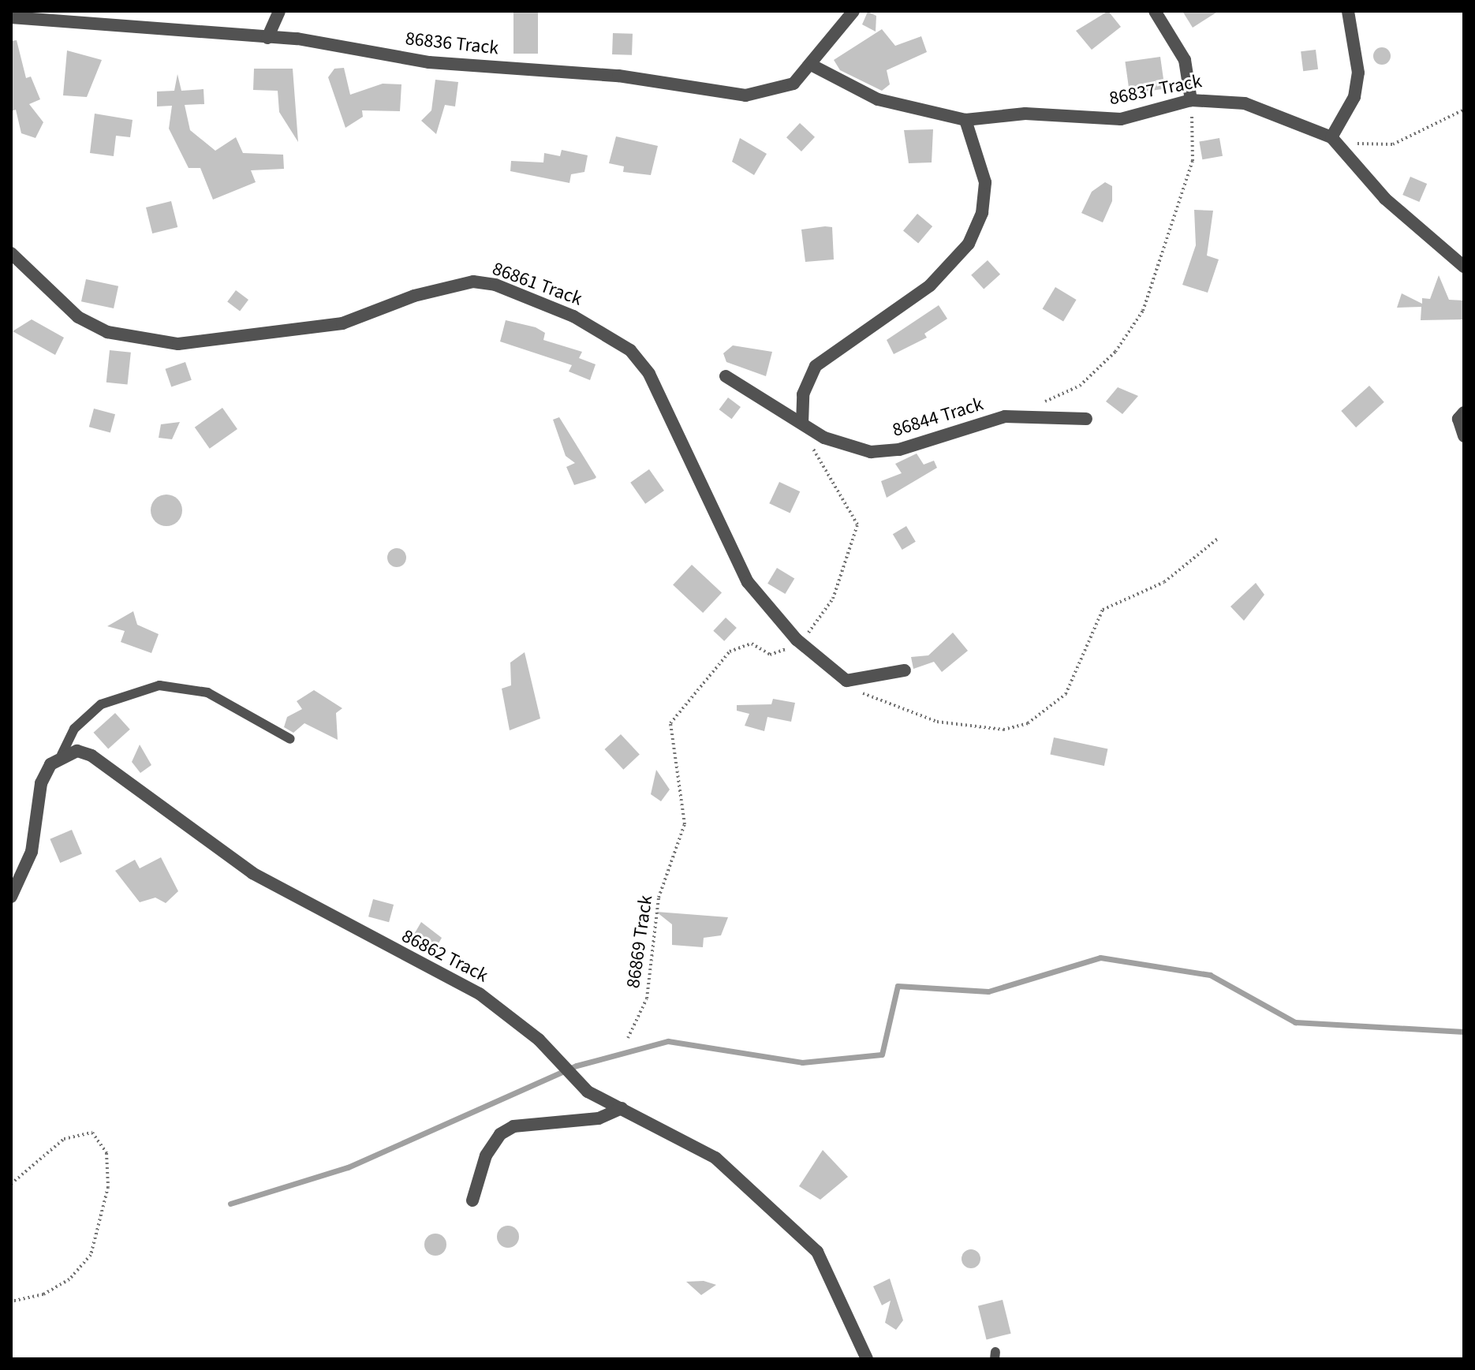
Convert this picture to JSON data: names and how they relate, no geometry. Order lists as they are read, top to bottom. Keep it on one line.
{"streets":{"street":["86836 Track","86837 Track","86861 Track","86844 Track","86862 Track"],"path":["86869 Track"]},"crossings":[["86836 Track","86837 Track"],["86861 Track","86869 Track"]]}
